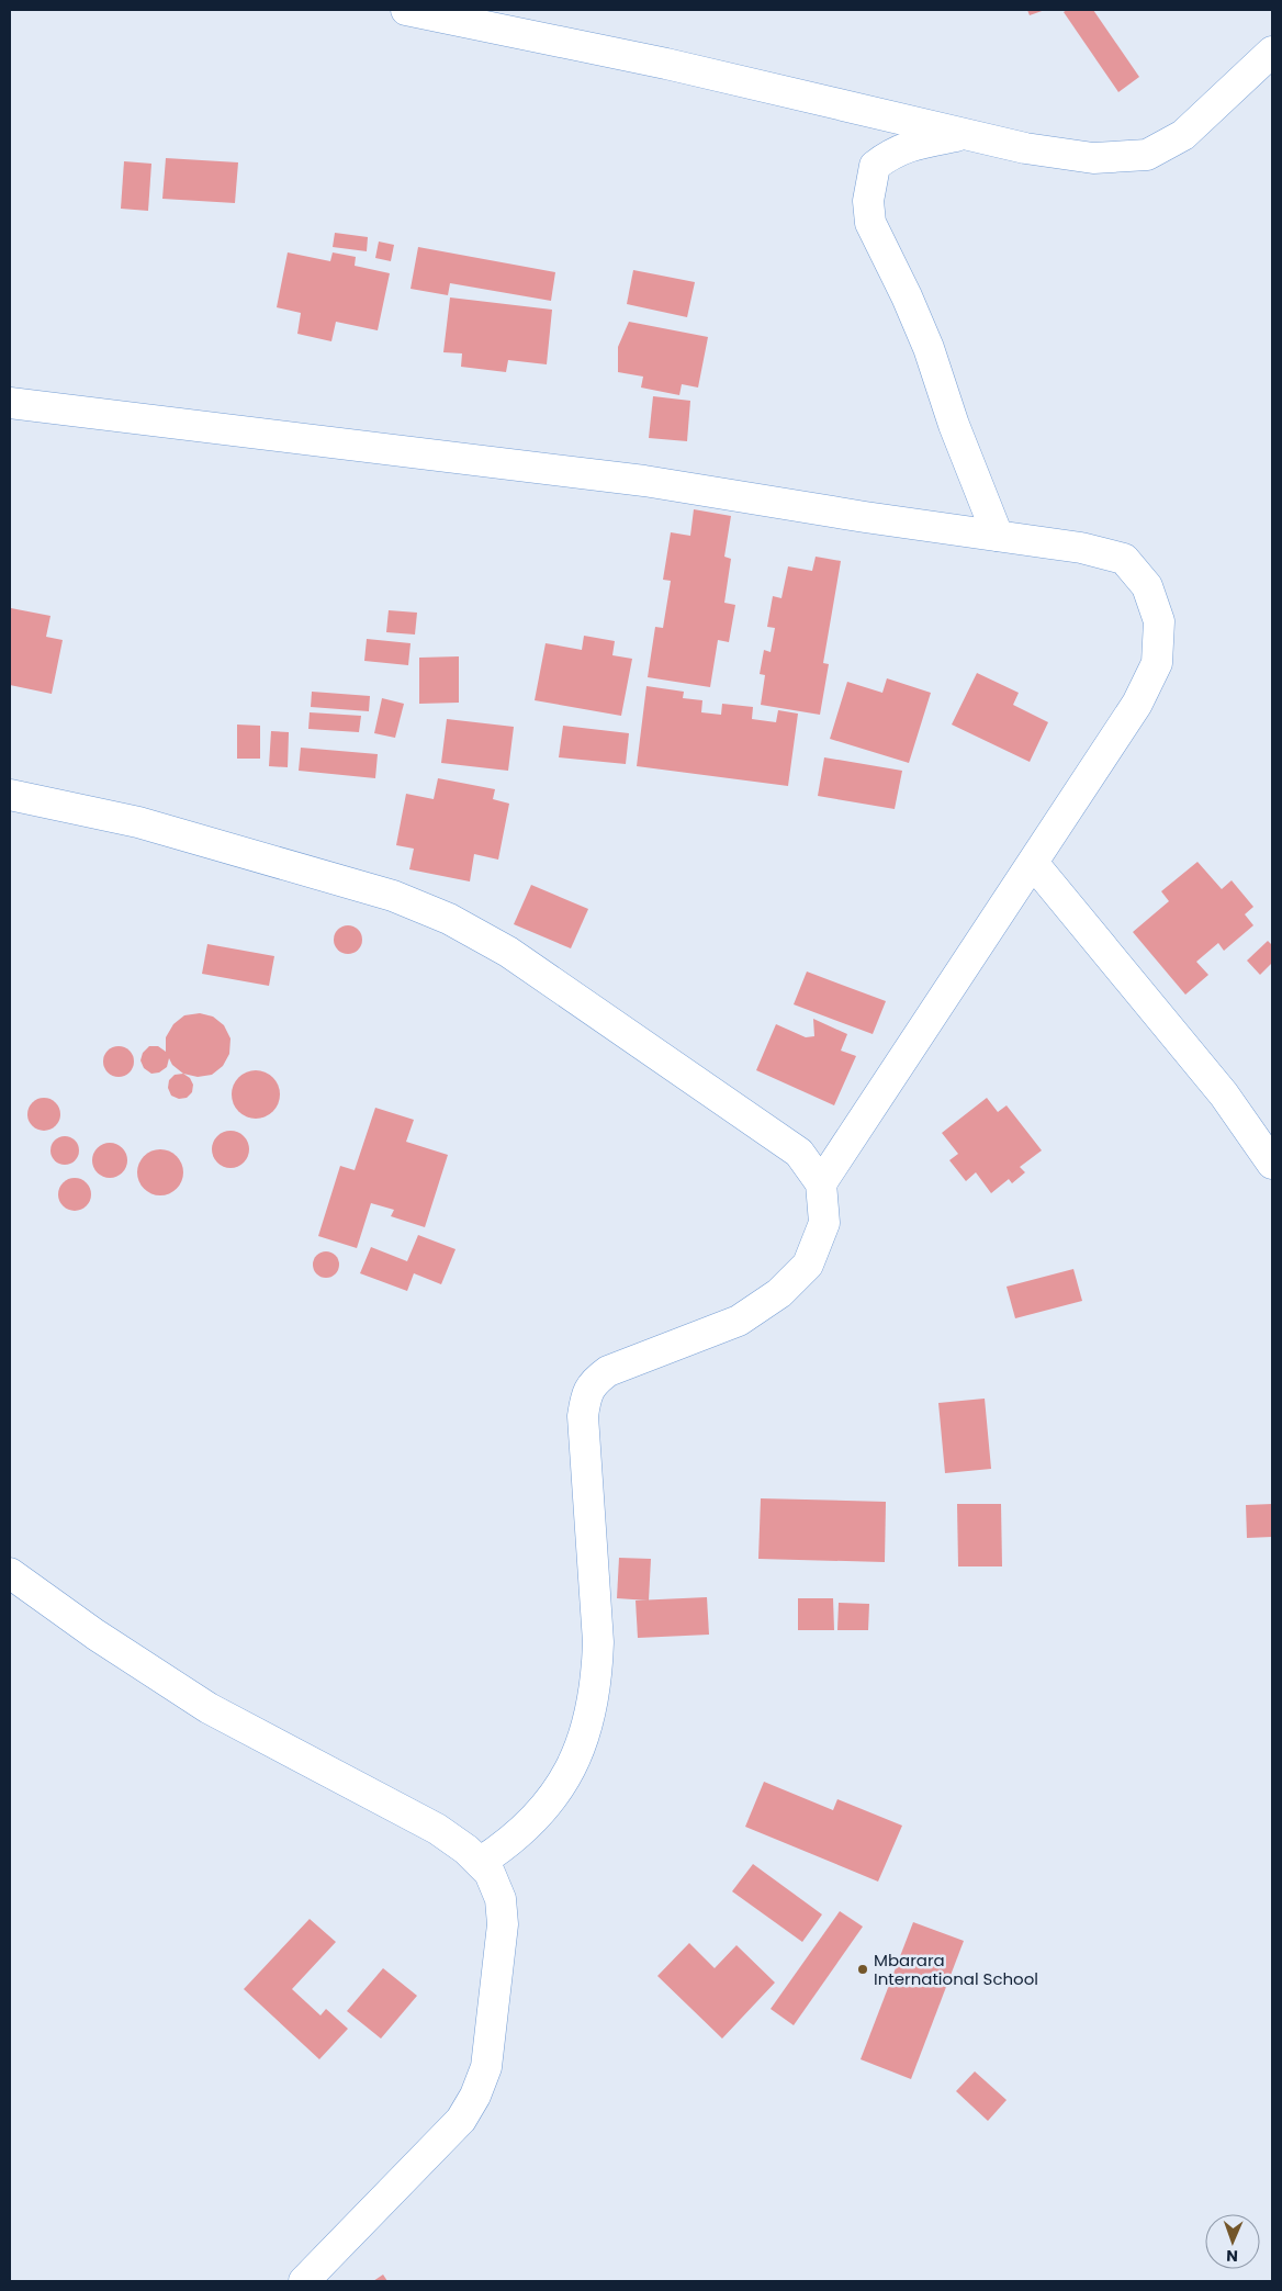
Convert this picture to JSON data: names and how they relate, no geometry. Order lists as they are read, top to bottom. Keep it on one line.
{"places":["Mbarara International School"],"north":"bottom"}
